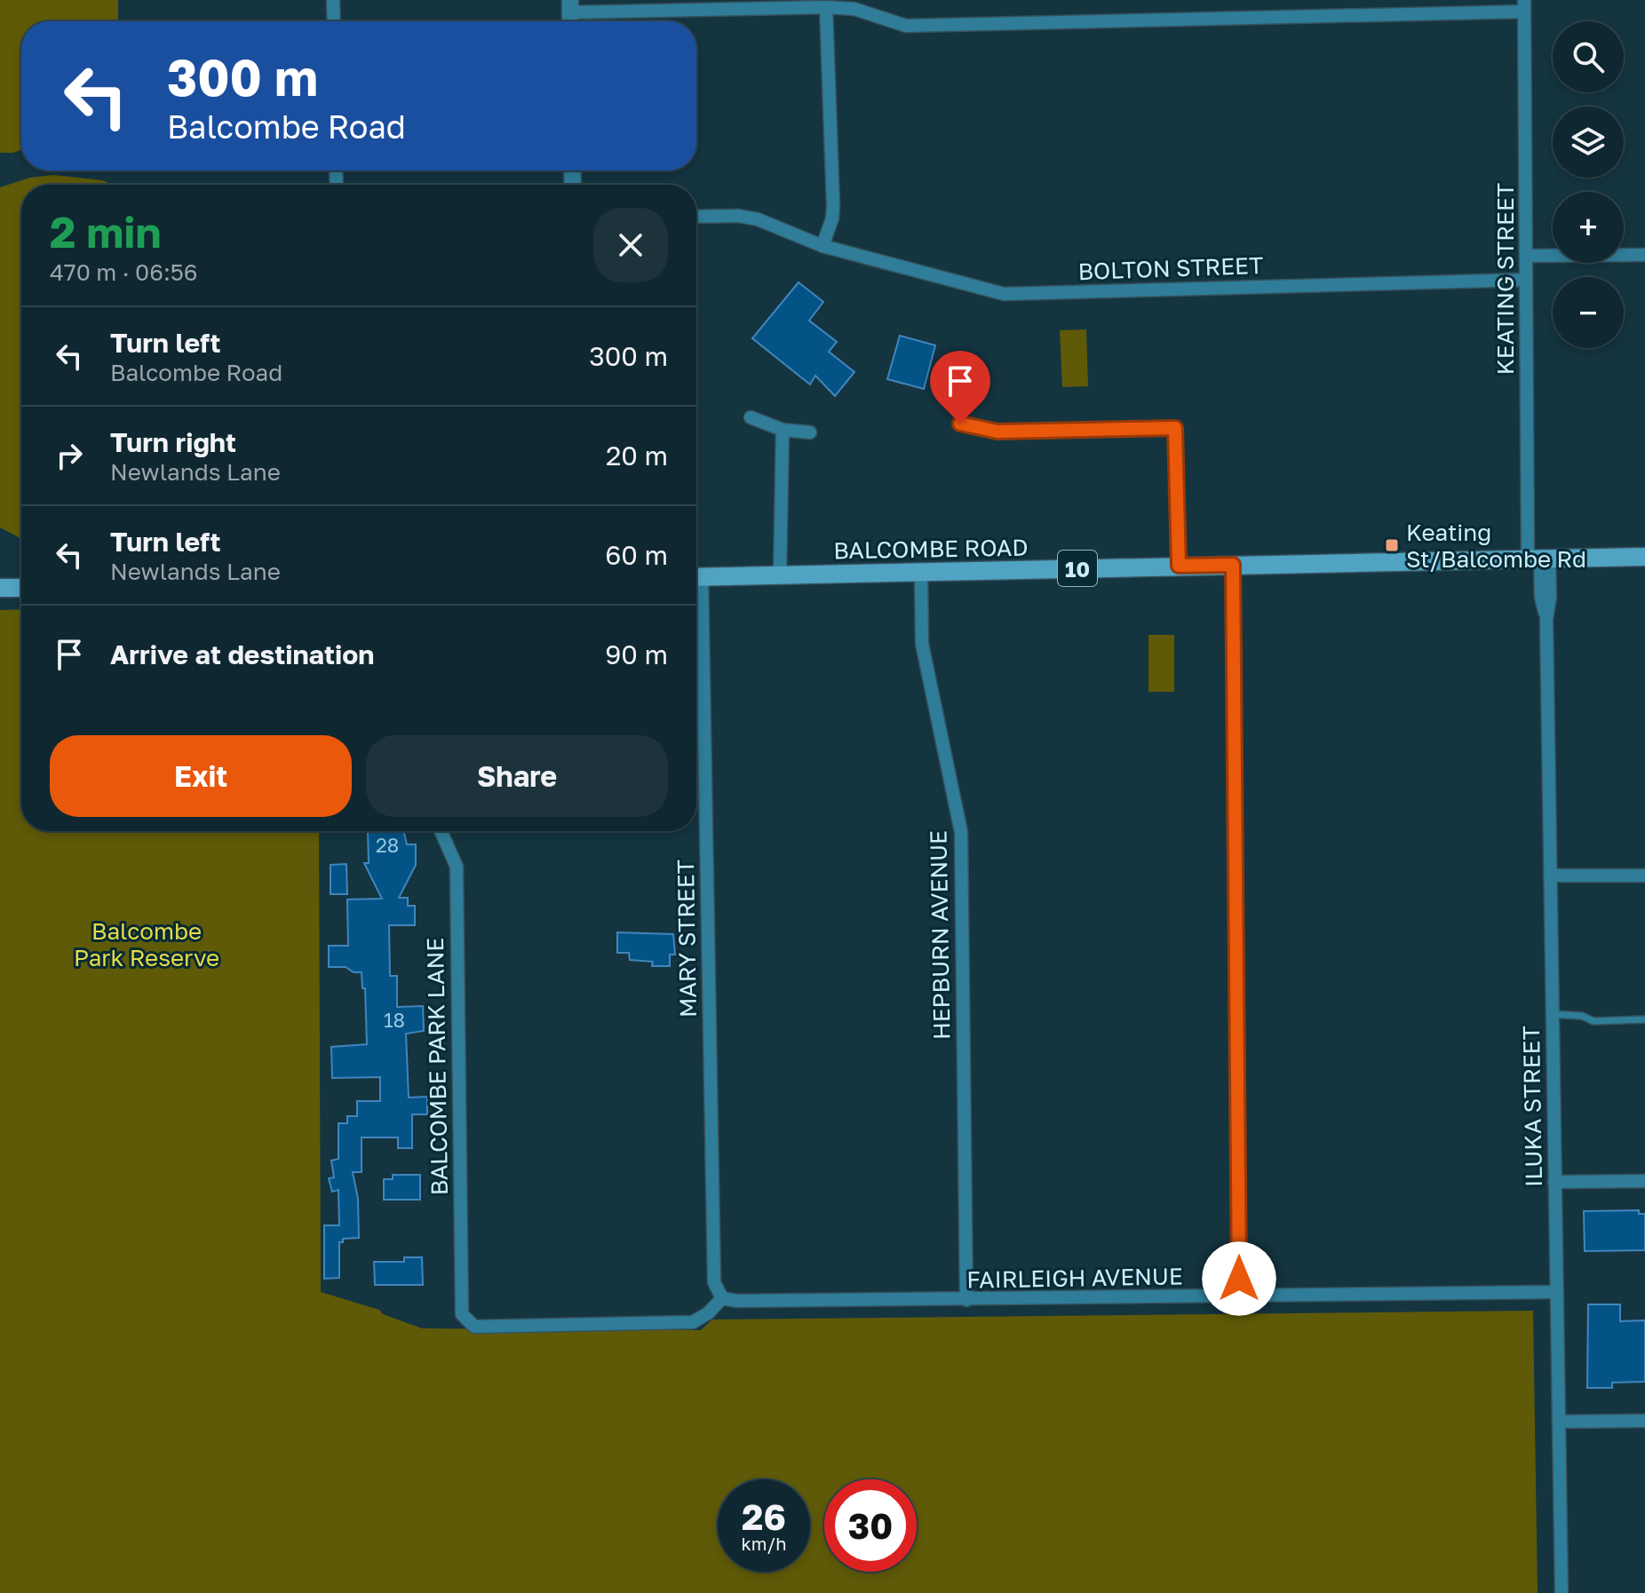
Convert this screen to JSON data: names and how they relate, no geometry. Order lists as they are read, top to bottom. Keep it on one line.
{"streets":{"main road":["BALCOMBE ROAD","10"],"street":["BOLTON STREET","KEATING STREET","HEPBURN AVENUE","MARY STREET","BALCOMBE PARK LANE","ILUKA STREET","FAIRLEIGH AVENUE"]},"crossings":[["BOLTON STREET","KEATING STREET"],["KEATING STREET","BALCOMBE ROAD"],["KEATING STREET","ILUKA STREET"],["BALCOMBE ROAD","HEPBURN AVENUE"],["BALCOMBE ROAD","ILUKA STREET"],["HEPBURN AVENUE","FAIRLEIGH AVENUE"],["MARY STREET","BALCOMBE PARK LANE"],["MARY STREET","FAIRLEIGH AVENUE"],["BALCOMBE PARK LANE","FAIRLEIGH AVENUE"],["ILUKA STREET","FAIRLEIGH AVENUE"]],"parks":["Balcombe Park Reserve"],"places":{"transit":["Keating St/Balcombe Rd"]},"house_numbers":["28","18"],"page":{"map_buttons":["+","−"],"turn":["300 m","Balcombe Road"],"heading":["2 min","470 m · 06:56"],"list":[{"name":"Turn left","note":"Balcombe Road","value":"300 m"},{"name":"Turn right","note":"Newlands Lane","value":"20 m"},{"name":"Turn left","note":"Newlands Lane","value":"60 m"},{"name":"Arrive at destination","value":"90 m"}],"buttons":["Exit","Share"],"speed":"26 km/h","limit":"30"}}
